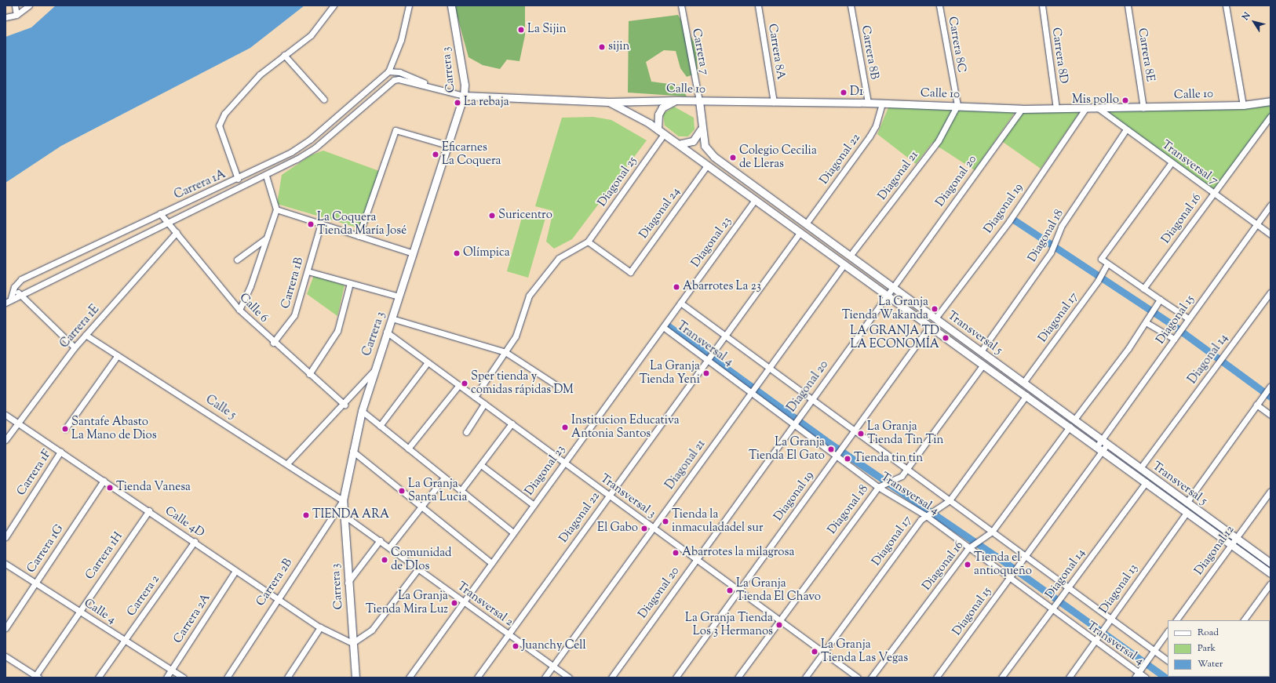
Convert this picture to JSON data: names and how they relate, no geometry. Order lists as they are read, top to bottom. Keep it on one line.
{"streets":{"street":["Carrera 8C","Carrera 7","Carrera 8A","Carrera 8B","Carrera 8E","Carrera 8D","Carrera 3","Calle 10","Diagonal 22","Transversal 7","Diagonal 21","Diagonal 20","Diagonal 25","Carrera 1A","Diagonal 19","Diagonal 24","Diagonal 16","Diagonal 18","Diagonal 23","Carrera 1B","Calle 6","Diagonal 17","Diagonal 15","Carrera 1E","Transversal 5","Transversal 4","Diagonal 14","Calle 5","Carrera 1F","Transversal 3","Calle 4D","Carrera 1G","Diagonal 12","Carrera 1H","Carrera 2B","Diagonal 13","Carrera 2","Transversal 2","Calle 4","Carrera 2A"]},"crossings":[["Carrera 8C","Calle 10"],["Carrera 8C","Diagonal 21"],["Carrera 7","Calle 10"],["Carrera 7","Diagonal 25"],["Carrera 7","Transversal 5"],["Carrera 8A","Calle 10"],["Carrera 8B","Calle 10"],["Carrera 8E","Calle 10"],["Carrera 8D","Calle 10"],["Carrera 3","Calle 10"],["Carrera 3","Calle 5"],["Carrera 3","Transversal 3"],["Carrera 3","Calle 4D"],["Carrera 3","Carrera 2B"],["Carrera 3","Transversal 2"],["Calle 10","Diagonal 22"],["Calle 10","Transversal 7"],["Calle 10","Diagonal 21"],["Calle 10","Diagonal 20"],["Calle 10","Diagonal 25"],["Calle 10","Carrera 1A"],["Calle 10","Diagonal 19"],["Calle 10","Transversal 5"],["Diagonal 22","Transversal 5"],["Diagonal 22","Transversal 4"],["Diagonal 22","Transversal 3"],["Diagonal 22","Transversal 2"],["Transversal 7","Diagonal 16"],["Transversal 7","Diagonal 18"],["Transversal 7","Diagonal 15"],["Diagonal 21","Transversal 5"],["Diagonal 21","Transversal 4"],["Diagonal 21","Transversal 3"],["Diagonal 21","Transversal 2"],["Diagonal 20","Transversal 5"],["Diagonal 20","Transversal 4"],["Diagonal 20","Transversal 3"],["Diagonal 25","Diagonal 24"],["Diagonal 25","Transversal 5"],["Carrera 1A","Calle 6"],["Diagonal 19","Transversal 5"],["Diagonal 19","Transversal 4"],["Diagonal 19","Transversal 3"],["Diagonal 24","Transversal 5"],["Diagonal 16","Transversal 5"],["Diagonal 16","Transversal 4"],["Diagonal 18","Transversal 5"],["Diagonal 18","Transversal 4"],["Diagonal 18","Transversal 3"],["Diagonal 23","Transversal 5"],["Diagonal 23","Transversal 4"],["Diagonal 23","Transversal 3"],["Diagonal 23","Transversal 2"],["Carrera 1B","Calle 6"],["Calle 6","Carrera 1E"],["Diagonal 17","Transversal 5"],["Diagonal 17","Transversal 4"],["Diagonal 17","Transversal 3"],["Diagonal 15","Transversal 5"],["Diagonal 15","Transversal 4"],["Carrera 1E","Calle 5"],["Carrera 1E","Calle 4D"],["Transversal 5","Diagonal 14"],["Transversal 5","Diagonal 12"],["Transversal 5","Diagonal 13"],["Transversal 4","Diagonal 14"],["Transversal 4","Diagonal 13"],["Calle 5","Carrera 2B"],["Carrera 1F","Calle 4D"],["Calle 4D","Carrera 1G"],["Calle 4D","Carrera 1H"],["Calle 4D","Carrera 2B"],["Calle 4D","Carrera 2"],["Calle 4D","Carrera 2A"],["Carrera 1G","Calle 4"],["Carrera 1H","Calle 4"],["Carrera 2","Calle 4"],["Calle 4","Carrera 2A"]],"places":["La Sijin","sijin","D1","Mis pollo","La rebaja","Eficarnes La Coquera","Colegio Cecilia de Lleras","Suricentro","La Coquera Tienda María José","Olímpica","Abarrotes La 23","La Granja Tienda Wakanda","LA GRANJA TD LA ECONOMÍA","La Granja Tienda Yeni","Sper tienda y comidas rápidas DM","Institucion Educativa Antonia Santos","Santafe Abasto La Mano de Dios","La Granja Tienda Tin Tin","La Granja Tienda El Gato","Tienda tin tin","Tienda Vanesa","La Granja Santa Lucia","TIENDA ARA","Tienda la inmaculadadel sur","El Gabo","Abarrotes la milagrosa","Comunidad de DIos","Tienda el antioqueño","La Granja Tienda El Chavo","La Granja Tienda Mira Luz","La Granja Tienda Los 3 Hermanos","Juanchy Cell","La Granja Tienda Las Vegas"],"legend":["Road","Park","Water"],"north":"top left"}
